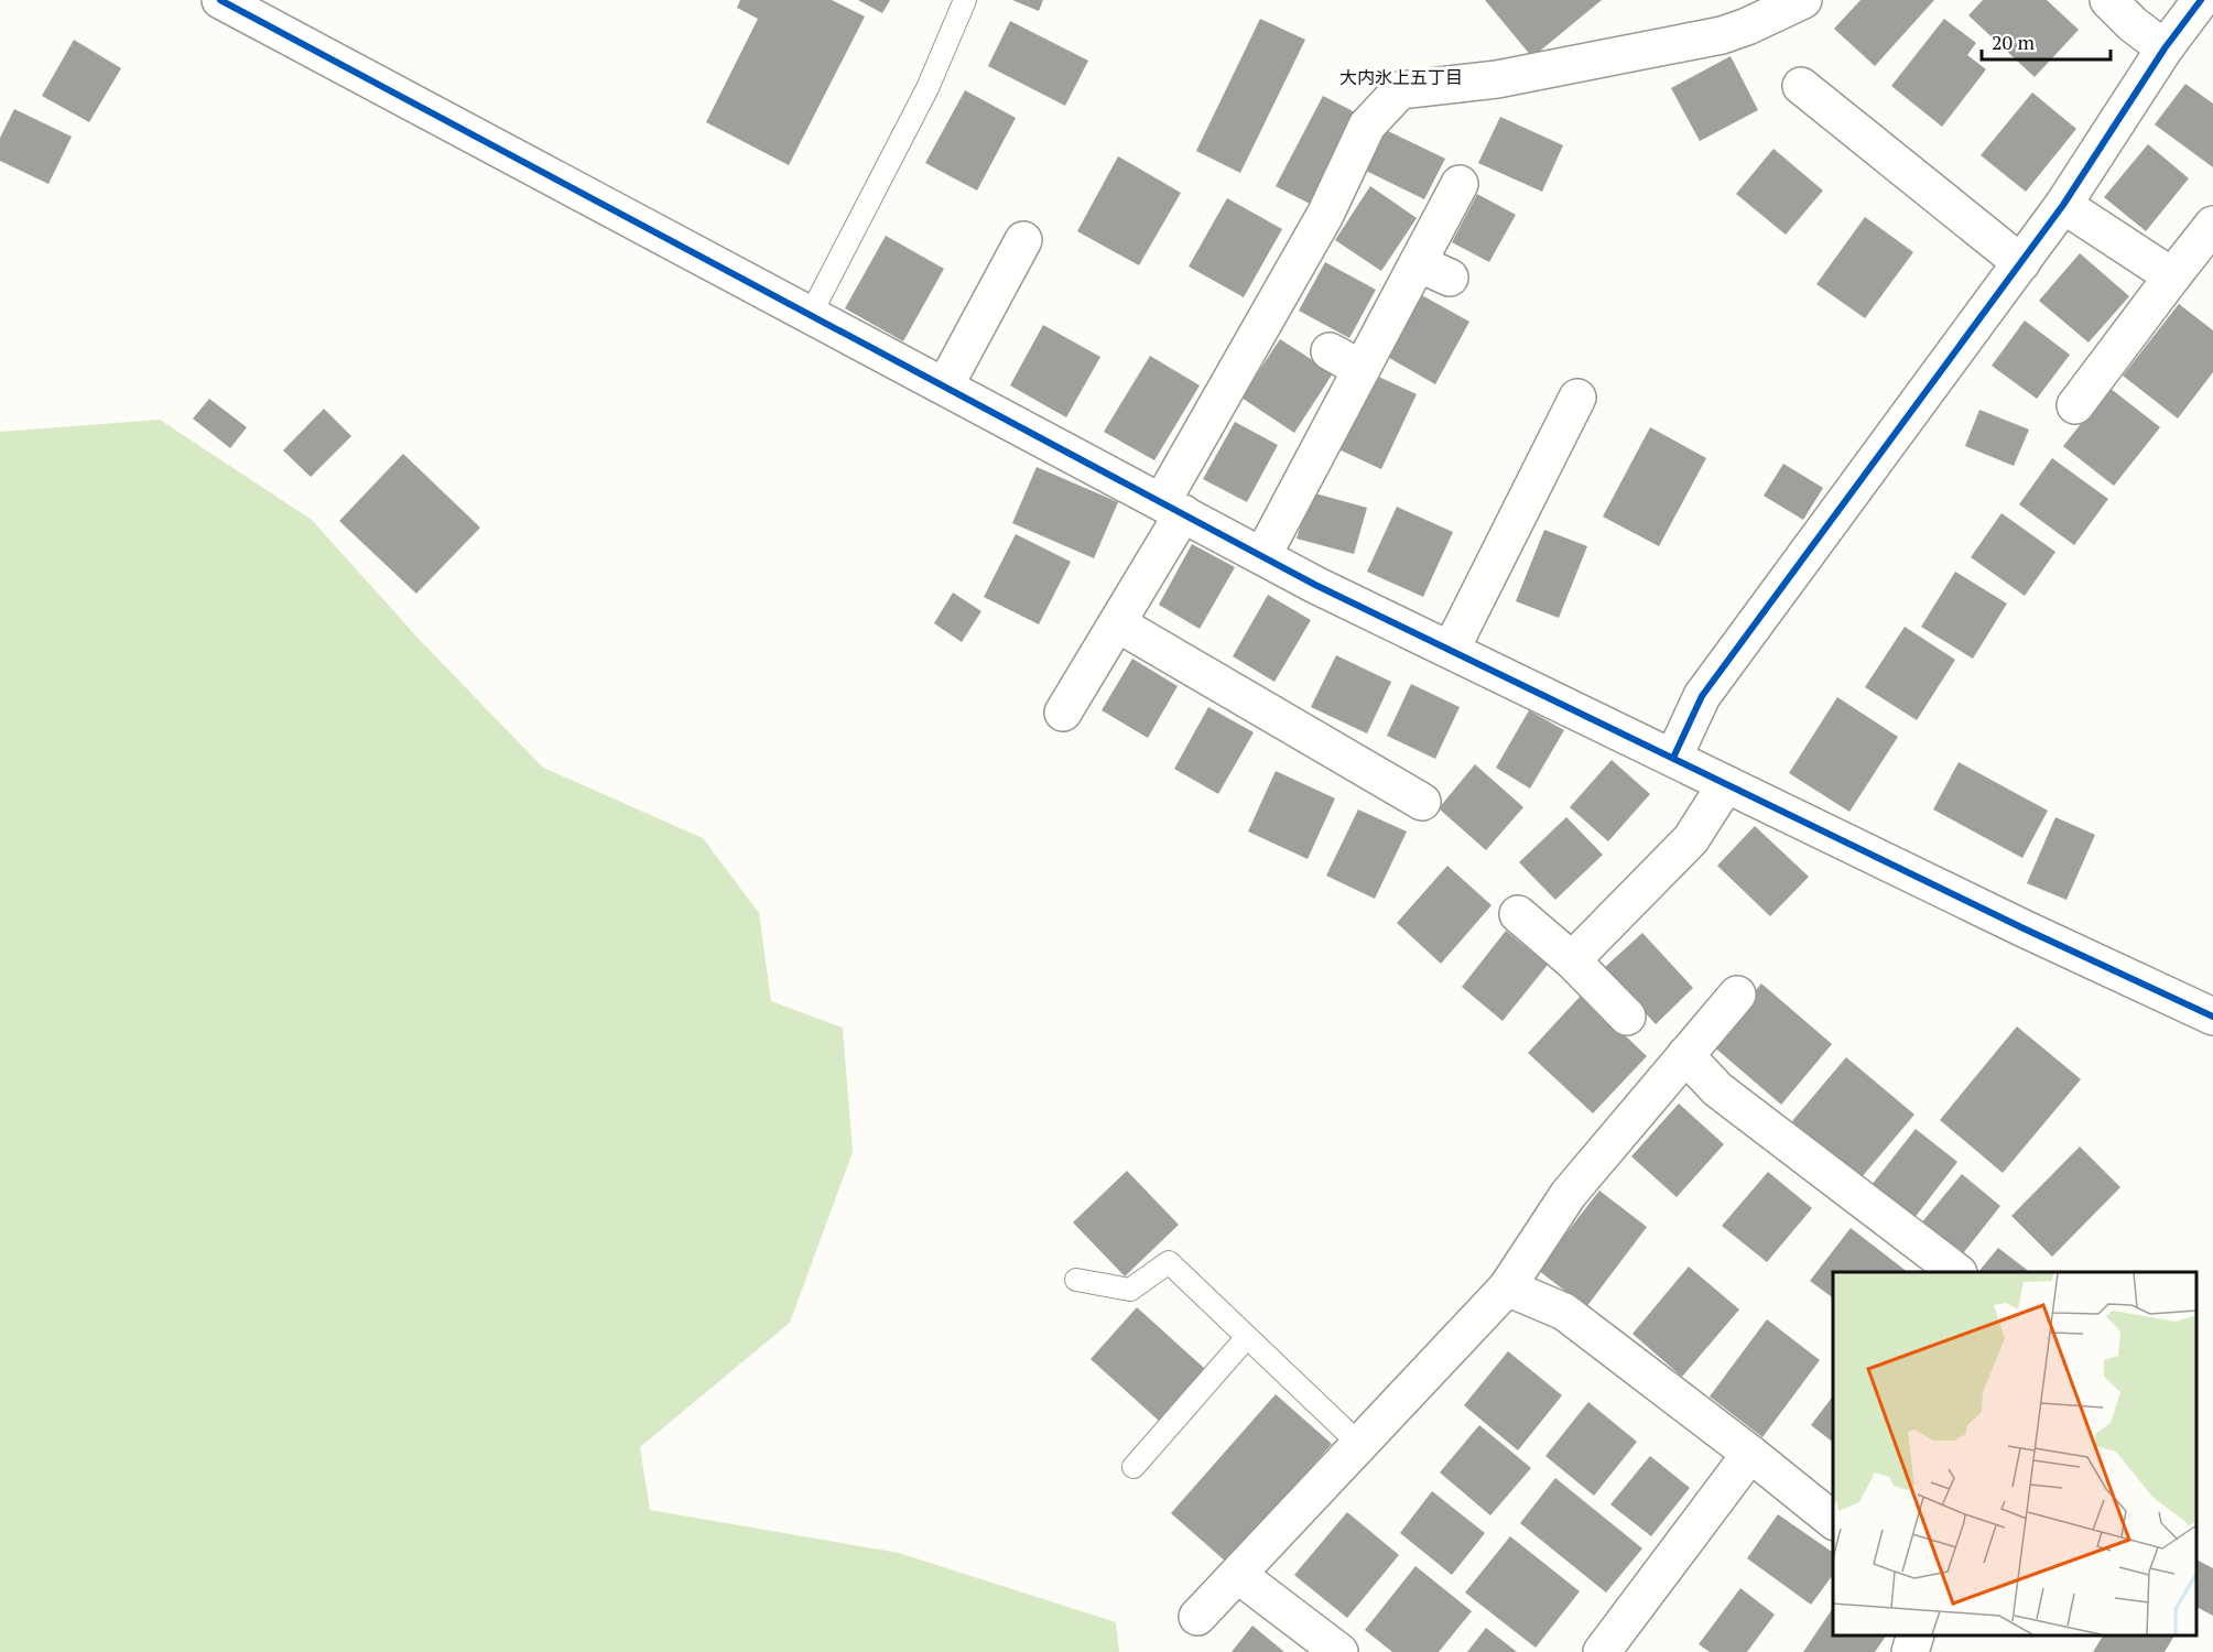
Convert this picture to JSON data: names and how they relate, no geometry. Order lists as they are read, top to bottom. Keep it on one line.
{"districts":["大内氷上五丁目"],"scale_bar":"20 m"}
